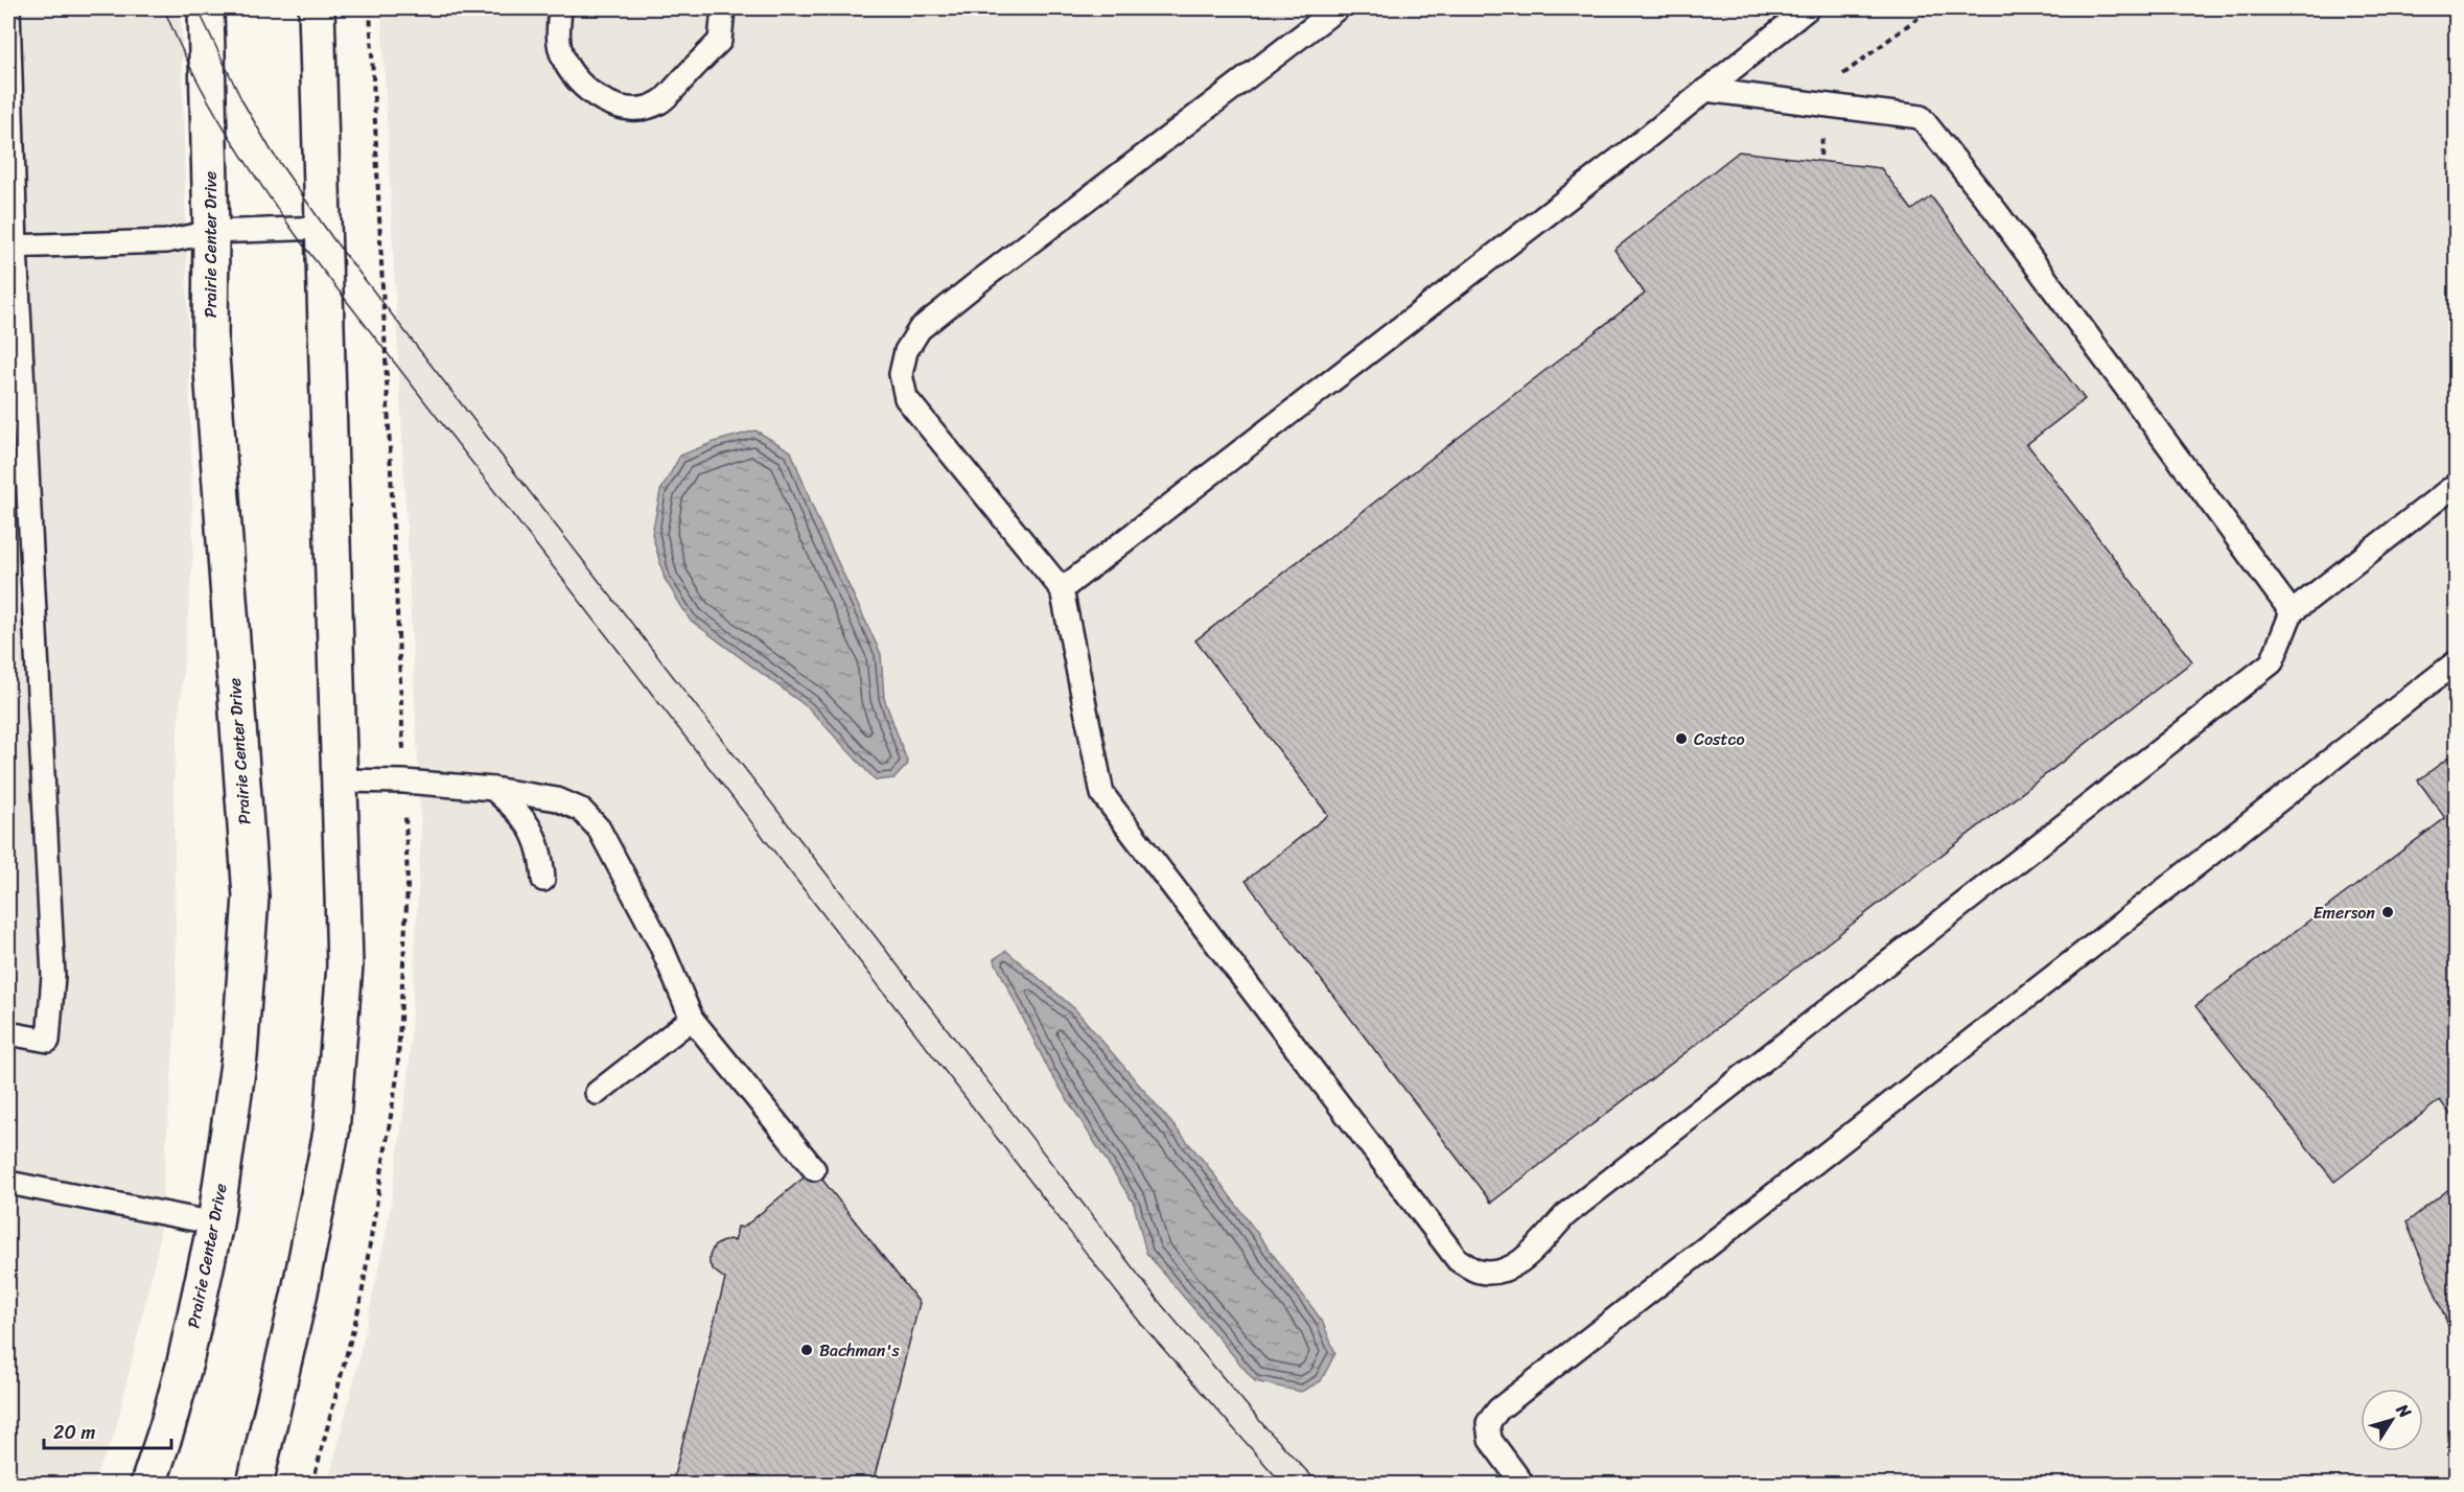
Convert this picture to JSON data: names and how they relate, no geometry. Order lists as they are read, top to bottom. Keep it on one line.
{"streets":{"main road":["Prairie Center Drive"]},"places":["Costco","Emerson","Bachman's"],"scale_bar":"20 m","north":"top right"}
